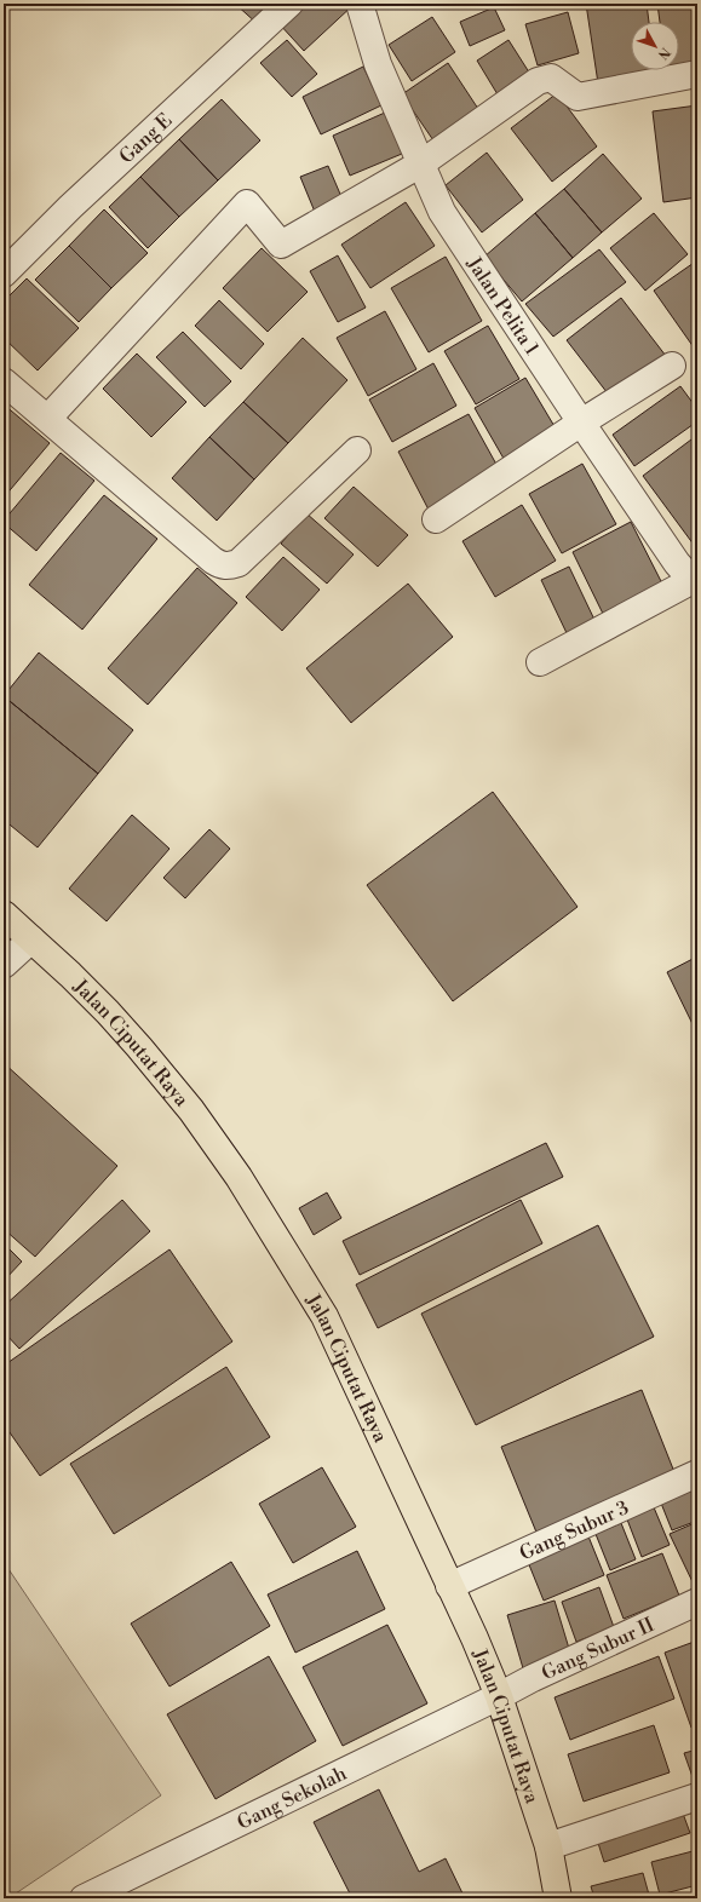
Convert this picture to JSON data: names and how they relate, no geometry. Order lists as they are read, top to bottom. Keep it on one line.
{"streets":{"main road":["Jalan Ciputat Raya"],"street":["Gang E","Jalan Pelita 1","Gang Subur 3","Gang Subur II","Gang Sekolah"]},"crossings":[["Jalan Ciputat Raya","Gang Subur 3"],["Jalan Ciputat Raya","Gang Subur II"],["Jalan Ciputat Raya","Gang Sekolah"],["Gang Subur II","Gang Sekolah"]],"north":"bottom right"}
